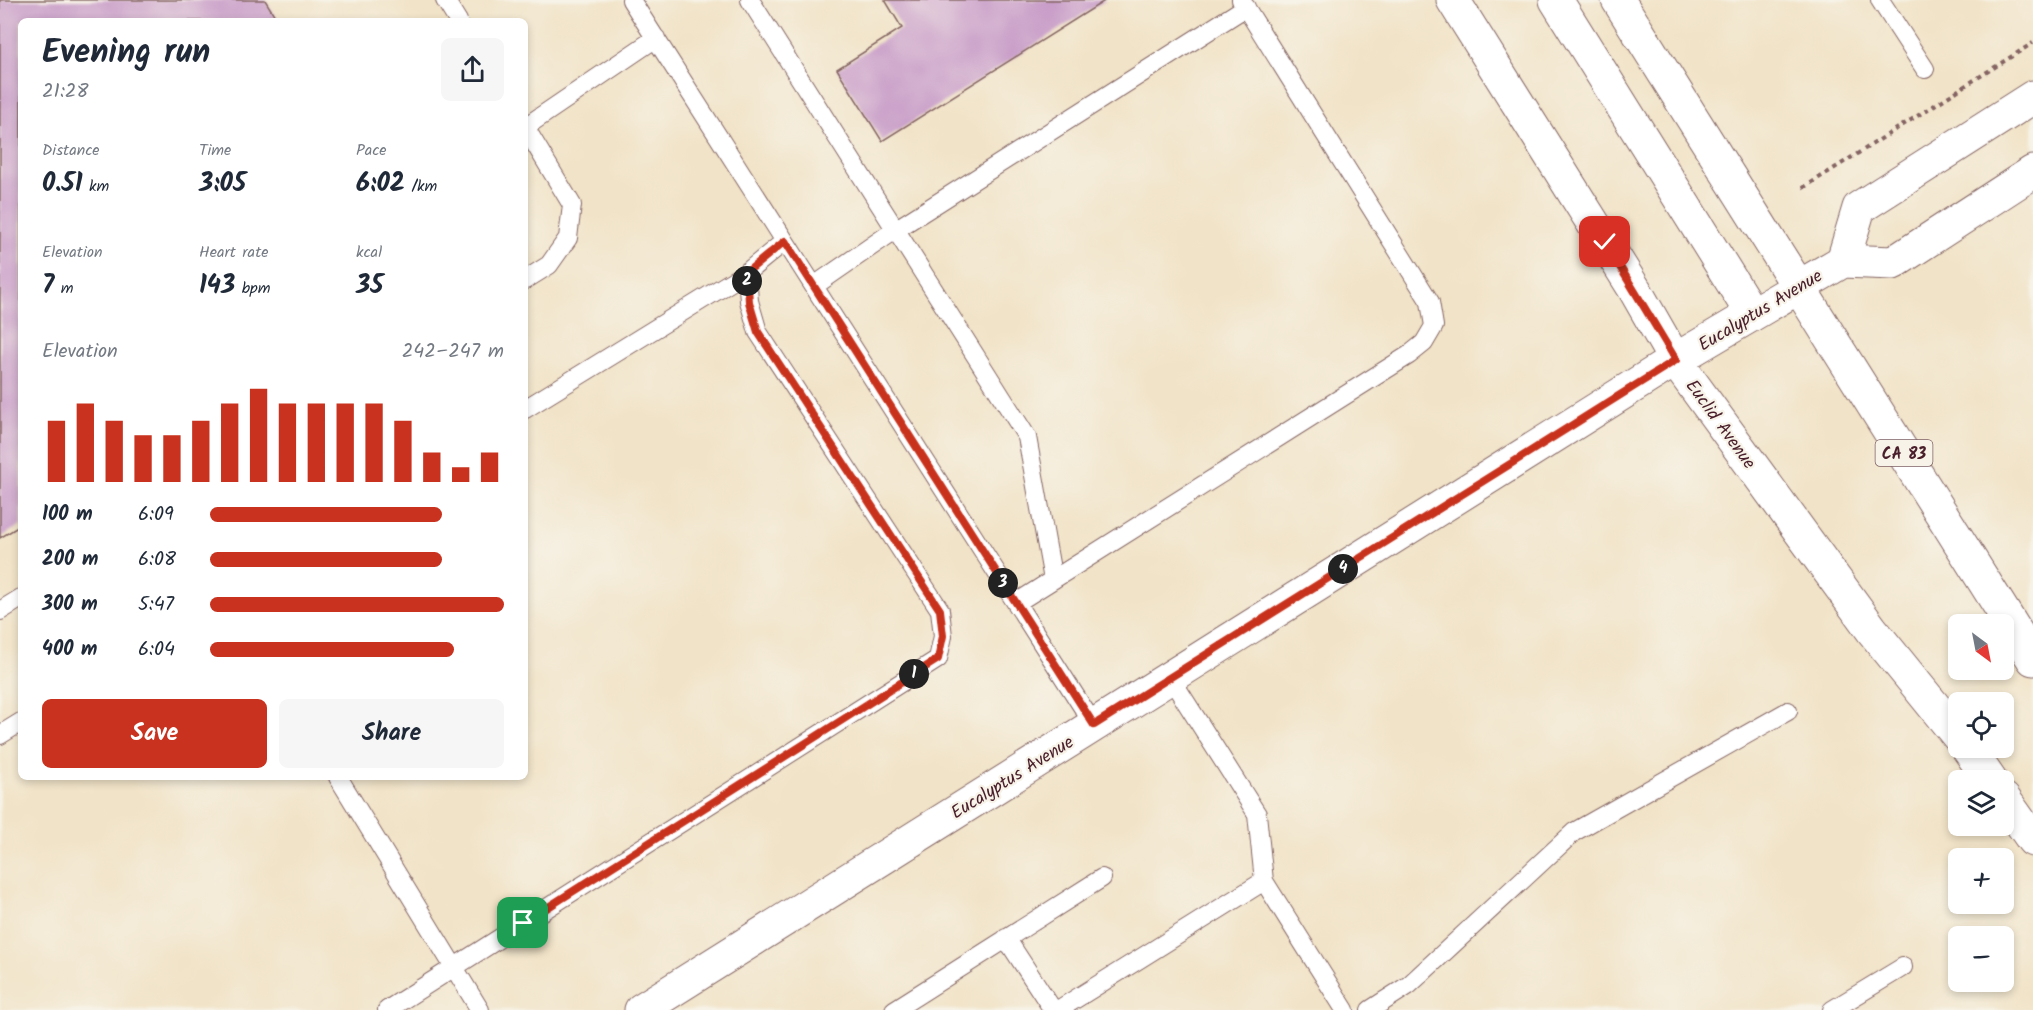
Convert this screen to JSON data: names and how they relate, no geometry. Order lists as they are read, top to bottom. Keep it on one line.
{"streets":{"main road":["Eucalyptus Avenue","Euclid Avenue","CA 83"]},"crossings":[["Eucalyptus Avenue","Euclid Avenue"],["Eucalyptus Avenue","CA 83"]],"north":"bottom right","page":{"heading":["Evening run","21:28"],"stats":[["Distance","0.51 km"],["Time","3:05"],["Pace","6:02 /km"],["Elevation","7 m"],["Heart rate","143 bpm"],["kcal","35"]],"pins":["2","4","3","1"],"chart":["Elevation","242–247 m"],"list":[{"name":"100 m","note":"6:09"},{"name":"200 m","note":"6:08"},{"name":"300 m","note":"5:47"},{"name":"400 m","note":"6:04"}],"map_buttons":["+","−"],"buttons":["Save","Share"]}}
